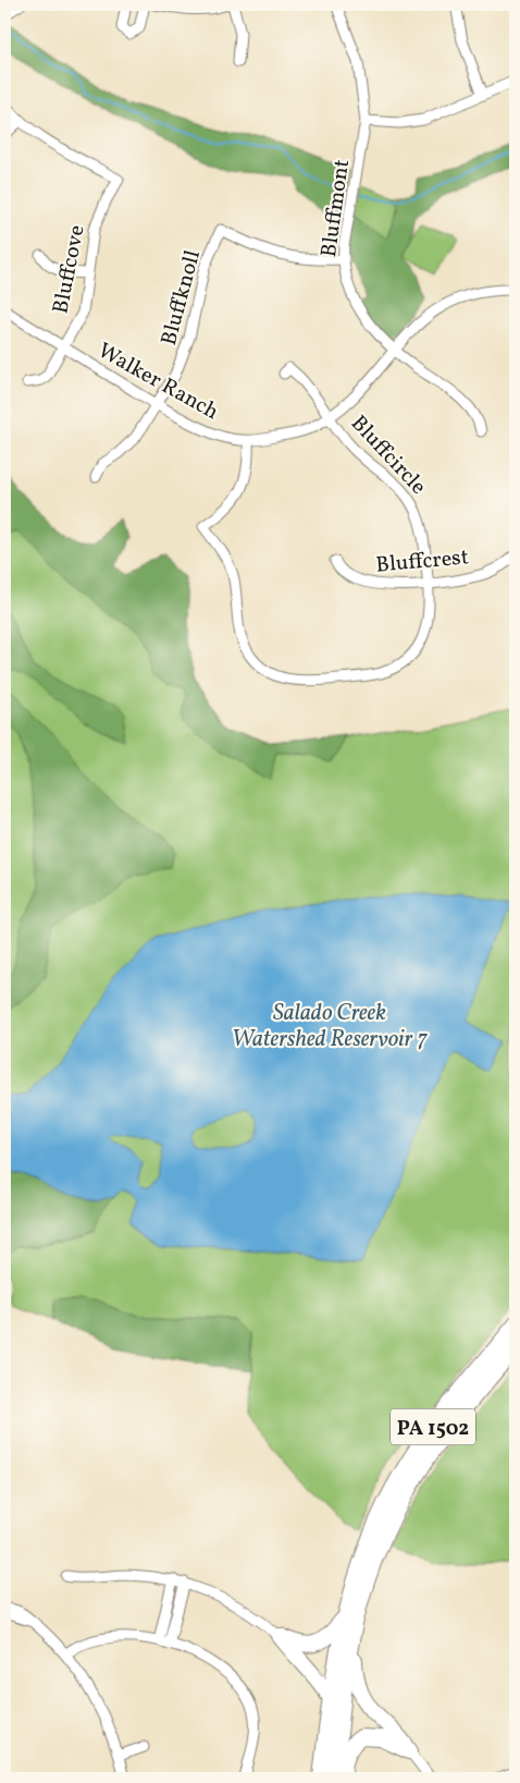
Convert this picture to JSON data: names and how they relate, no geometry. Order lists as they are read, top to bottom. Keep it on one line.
{"streets":{"highway":["PA 1502"],"street":["Bluffmont","Bluffcove","Bluffknoll","Walker Ranch","Bluffcircle","Bluffcrest"]},"crossings":[["Bluffmont","Bluffknoll"],["Bluffmont","Walker Ranch"],["Bluffcove","Walker Ranch"],["Bluffknoll","Walker Ranch"],["Walker Ranch","Bluffcircle"],["Bluffcircle","Bluffcrest"]],"water":["Salado Creek Watershed Reservoir 7"]}
